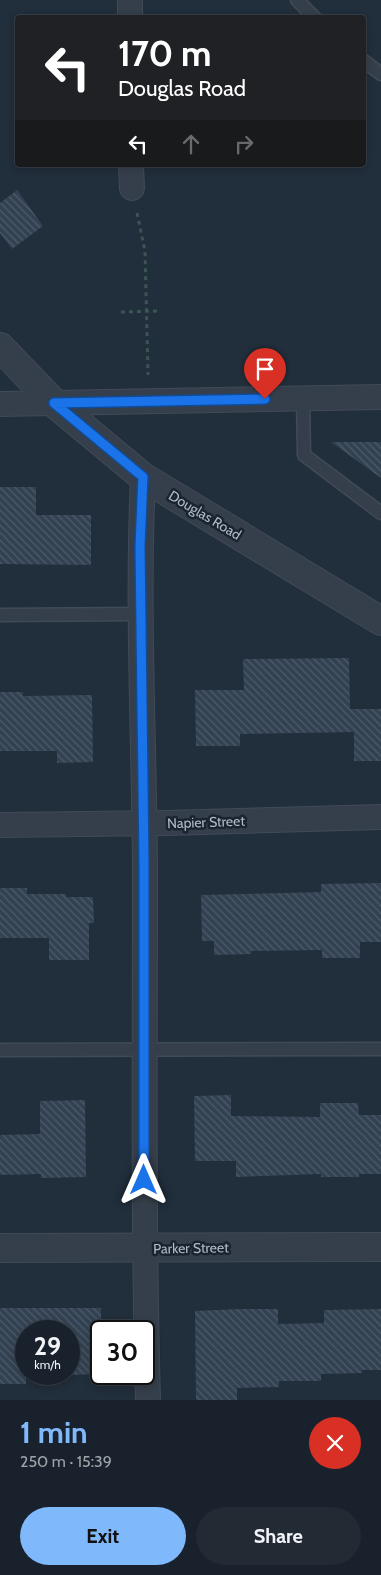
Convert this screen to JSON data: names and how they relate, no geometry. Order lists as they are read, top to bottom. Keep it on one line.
{"streets":{"street":["Douglas Road","Napier Street","Parker Street"]},"page":{"turn":["170 m","Douglas Road"],"speed":"29 km/h","limit":"30","heading":["1 min","250 m · 15:39"],"buttons":["Exit","Share"]}}
